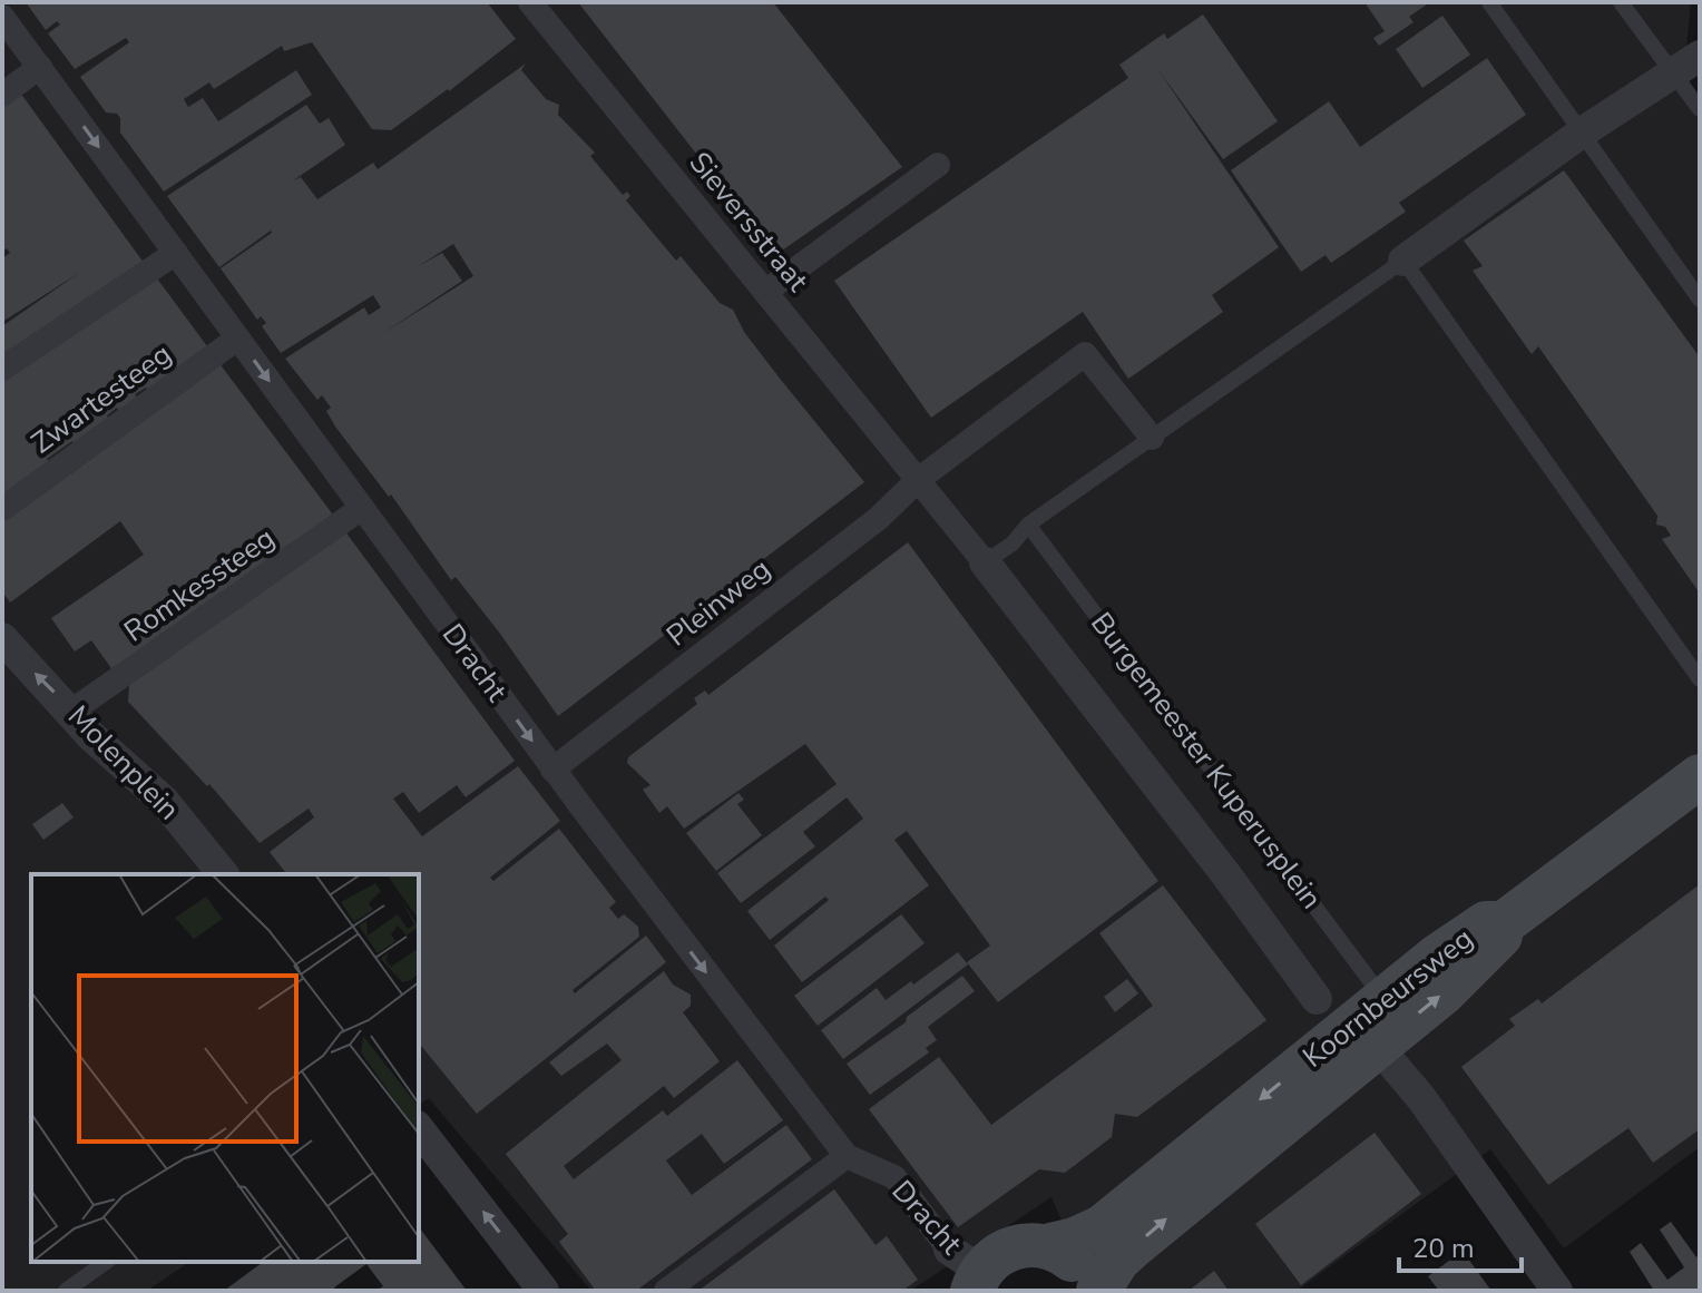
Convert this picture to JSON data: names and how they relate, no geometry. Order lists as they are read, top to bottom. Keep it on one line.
{"streets":{"main road":["Koornbeursweg"],"street":["Sieversstraat","Zwartesteeg","Romkessteeg","Pleinweg","Dracht","Burgemeester Kuperusplein","Molenplein"]},"crossings":[["Sieversstraat","Pleinweg"],["Sieversstraat","Burgemeester Kuperusplein"],["Zwartesteeg","Dracht"],["Romkessteeg","Dracht"],["Romkessteeg","Molenplein"],["Pleinweg","Dracht"],["Pleinweg","Burgemeester Kuperusplein"],["Dracht","Koornbeursweg"],["Burgemeester Kuperusplein","Koornbeursweg"]],"one_way":["Dracht"],"scale_bar":"20 m"}
